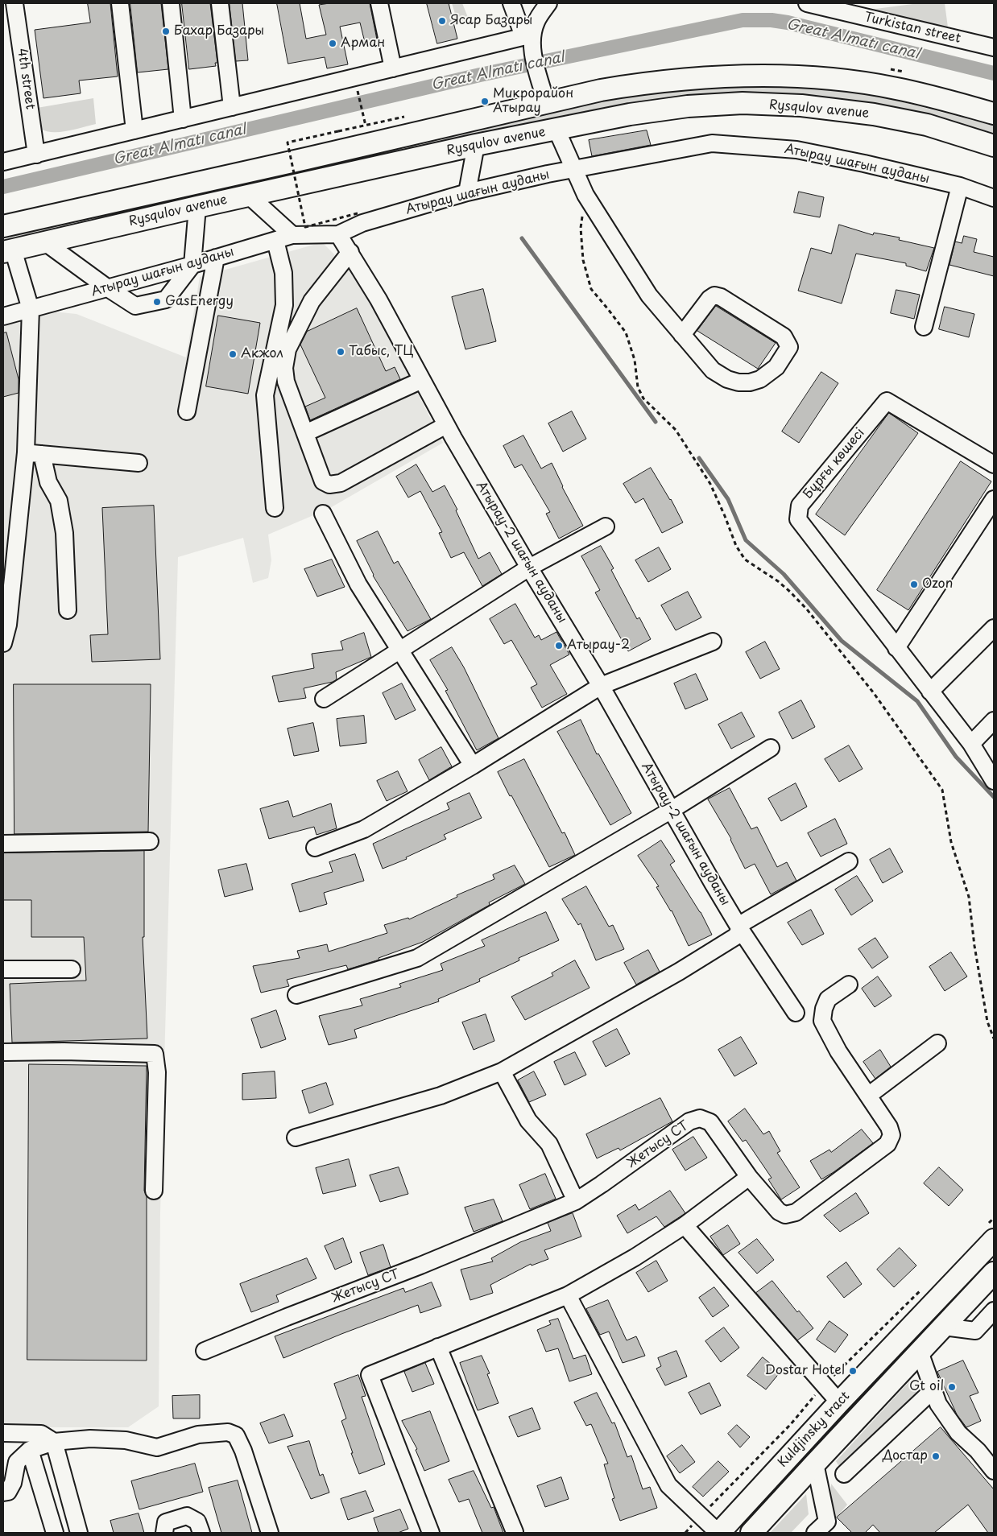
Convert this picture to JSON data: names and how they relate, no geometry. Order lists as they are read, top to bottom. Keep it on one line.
{"streets":{"main road":["Rysqulov avenue","Kuldjinsky tract"],"street":["Turkistan street","4th street","Атырау шағын ауданы","Бұрғы көшесі","Атырау-2 шағын ауданы","Жетысу СТ"]},"crossings":[["Атырау шағын ауданы","Атырау-2 шағын ауданы"]],"water":["Great Almatı canal"],"places":["Ясар Базары","Бахар Базары","Арман","Микрорайон Атырау","GasEnergy","Табыс, ТЦ","Акжол","Ozon","Атырау-2","Dostar Hotel","Gt oil","Достар"]}
